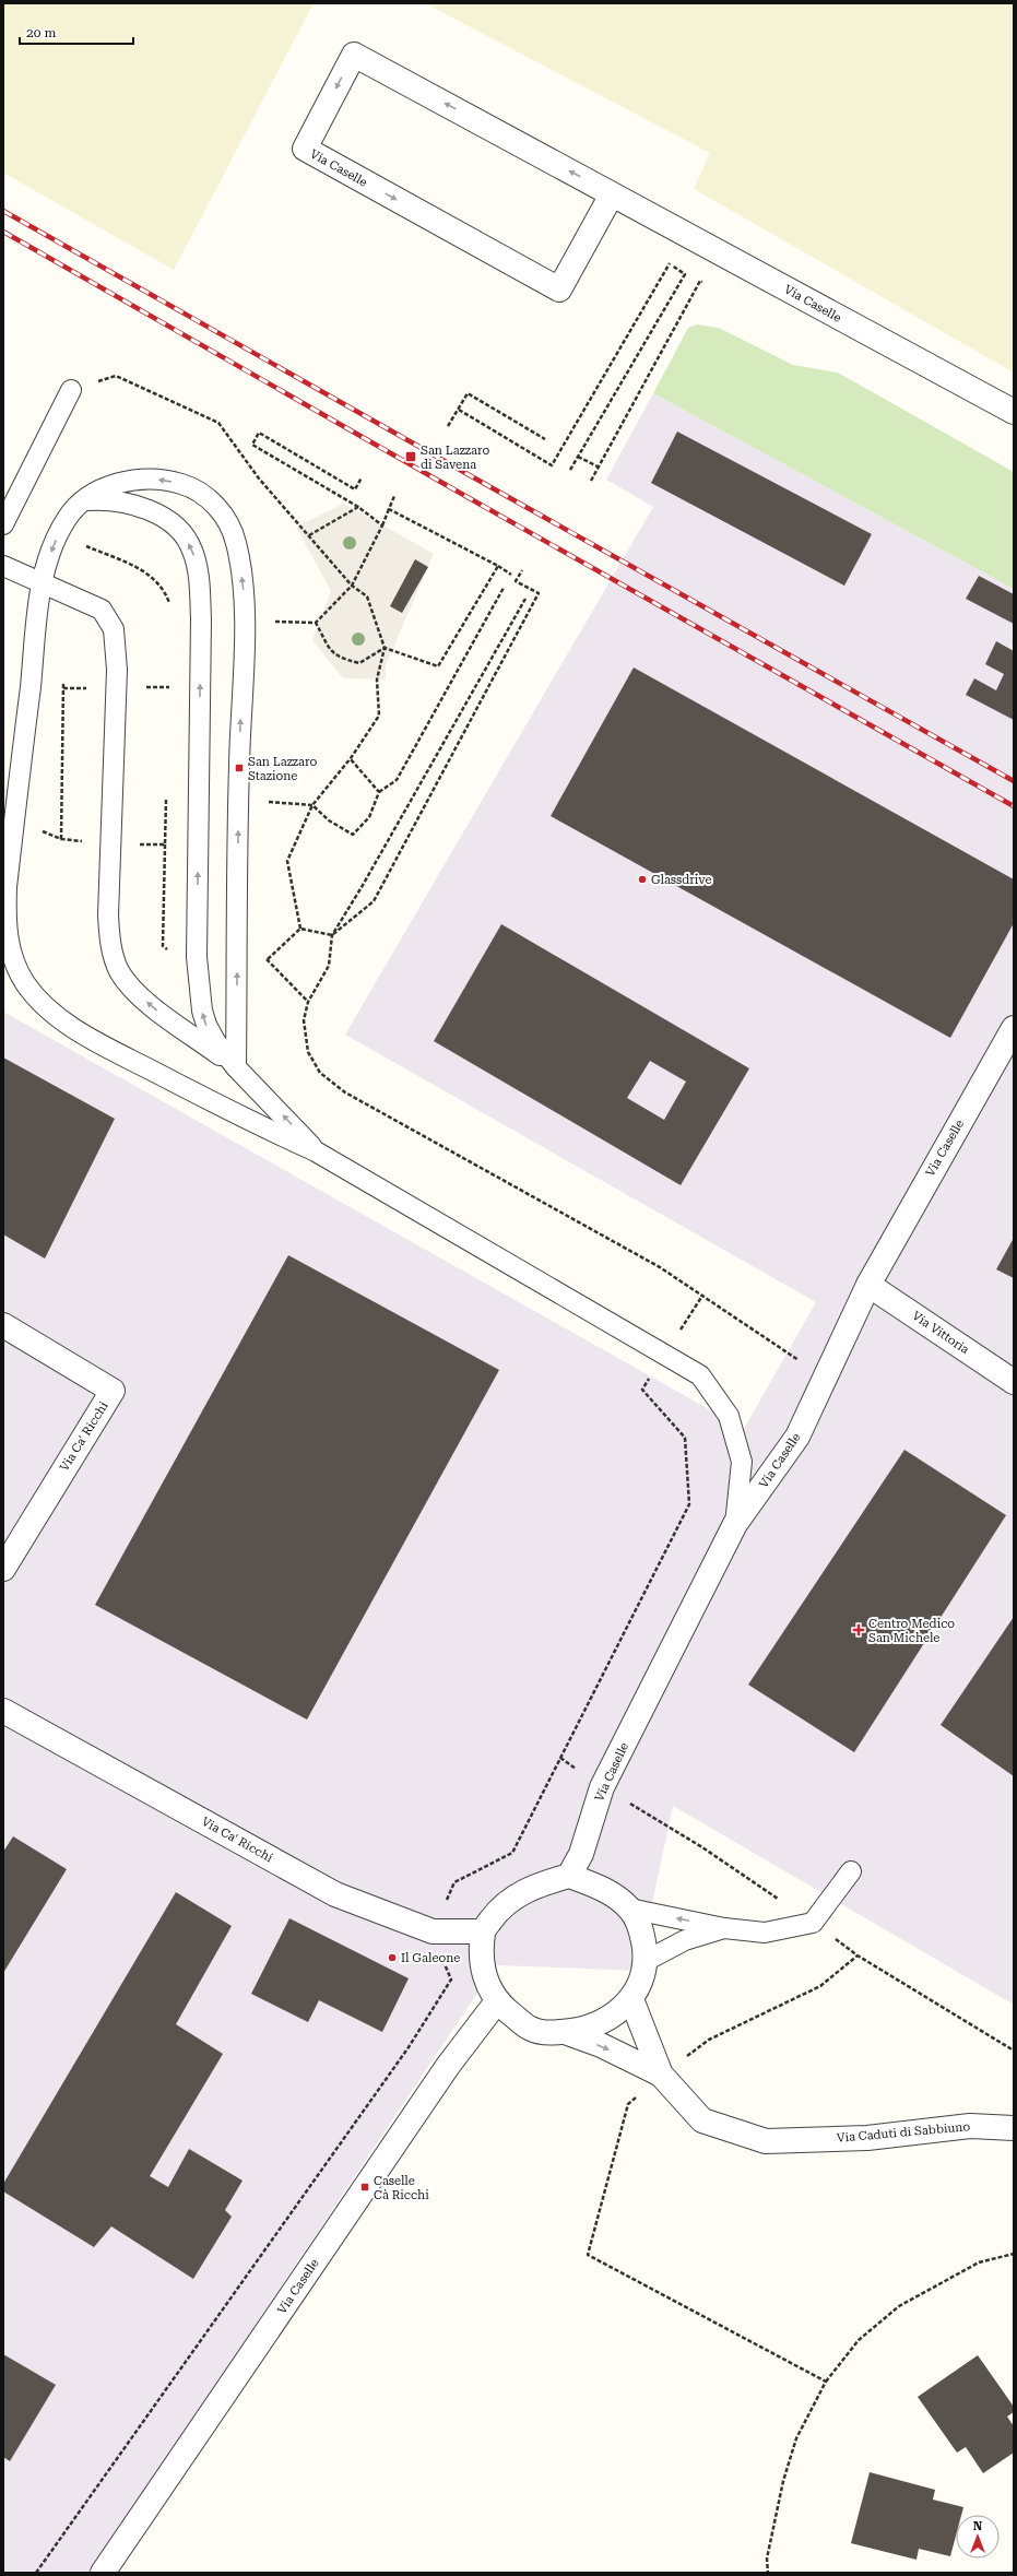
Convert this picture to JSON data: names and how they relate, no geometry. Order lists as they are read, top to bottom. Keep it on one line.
{"streets":{"street":["Via Caselle","Via Vittoria","Via Ca' Ricchi","Via Caduti di Sabbiuno"]},"crossings":[["Via Caselle","Via Vittoria"]],"places":{"transit":["San Lazzaro di Savena","San Lazzaro Stazione","Caselle Cà Ricchi"],"other":["Glassdrive","Il Galeone"],"health":["Centro Medico San Michele"]},"scale_bar":"20 m","north":"top"}
